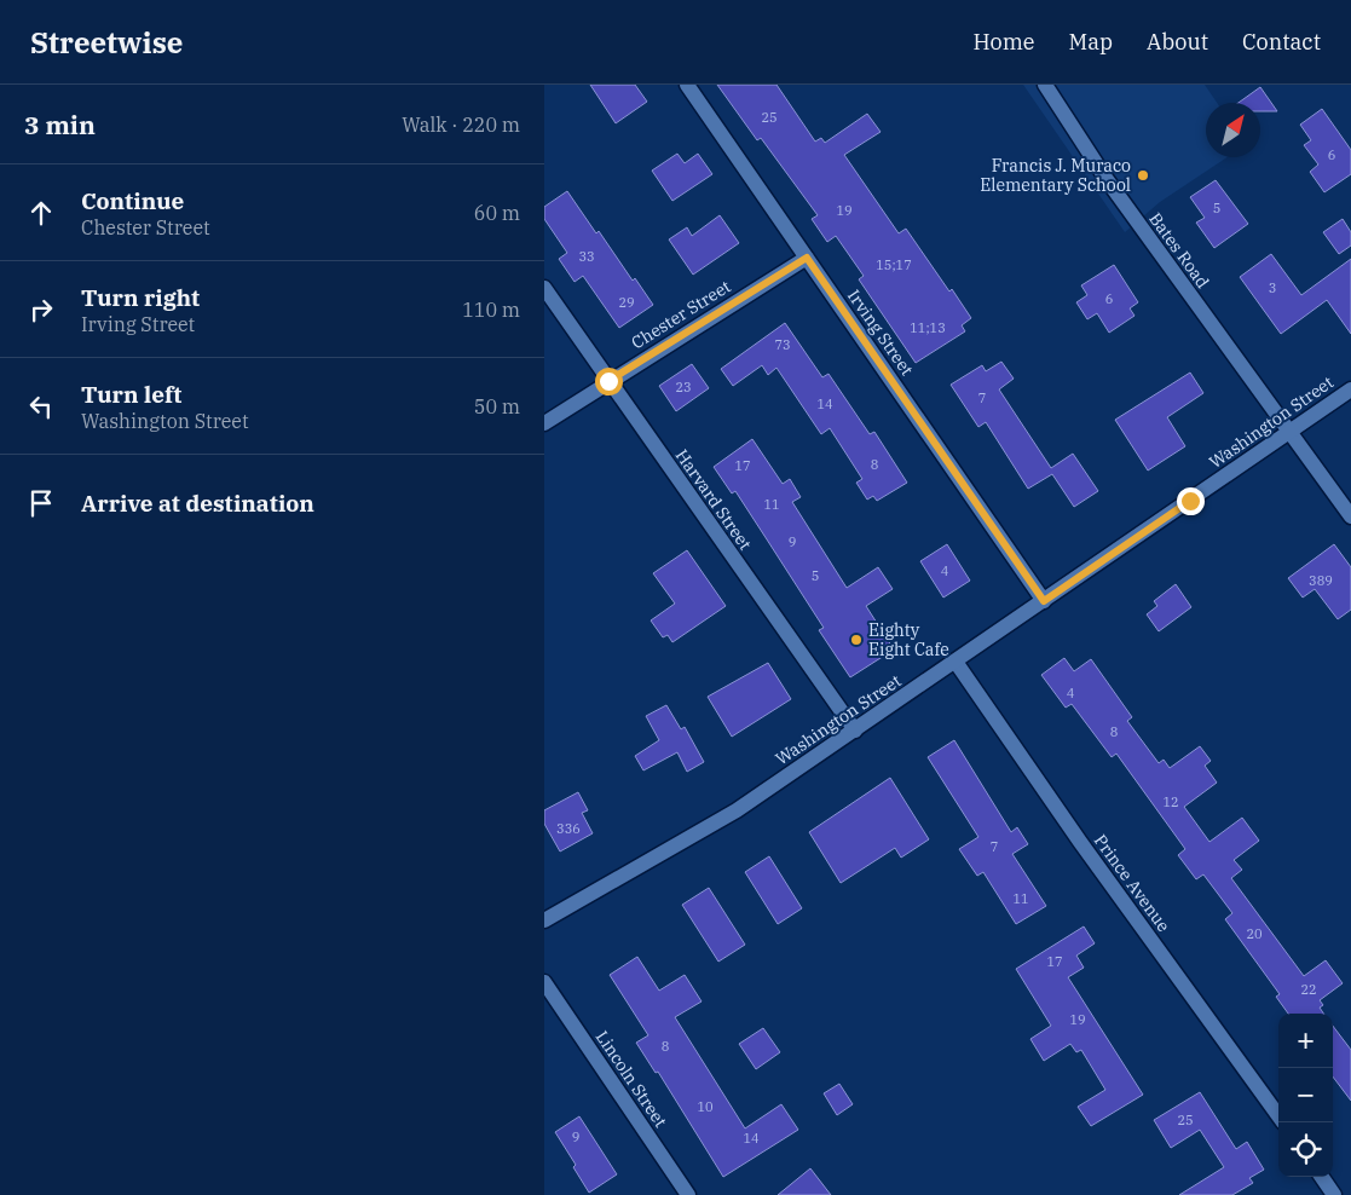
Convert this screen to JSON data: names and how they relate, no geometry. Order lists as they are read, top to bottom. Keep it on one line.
{"streets":{"street":["Bates Road","Chester Street","Irving Street","Washington Street","Harvard Street","Prince Avenue","Lincoln Street"]},"crossings":[["Bates Road","Washington Street"],["Chester Street","Irving Street"],["Chester Street","Harvard Street"],["Irving Street","Washington Street"],["Washington Street","Harvard Street"],["Washington Street","Prince Avenue"]],"places":["Francis J. Muraco Elementary School","Eighty Eight Cafe"],"house_numbers":["25","6","5","19","33","15;17","3","6","29","11;13","73","23","7","14","8","17","11","9","4","5","389","4","8","12","336","7","11","20","17","22","19","8","10","25","9","14"],"north":"top right","page":{"header":"Streetwise","nav":["Home","Map","About","Contact"],"heading":["3 min","Walk · 220 m"],"list":[["Continue","Chester Street","60 m"],["Turn right","Irving Street","110 m"],["Turn left","Washington Street","50 m"],"Arrive at destination"],"map_buttons":["+","−"]}}
